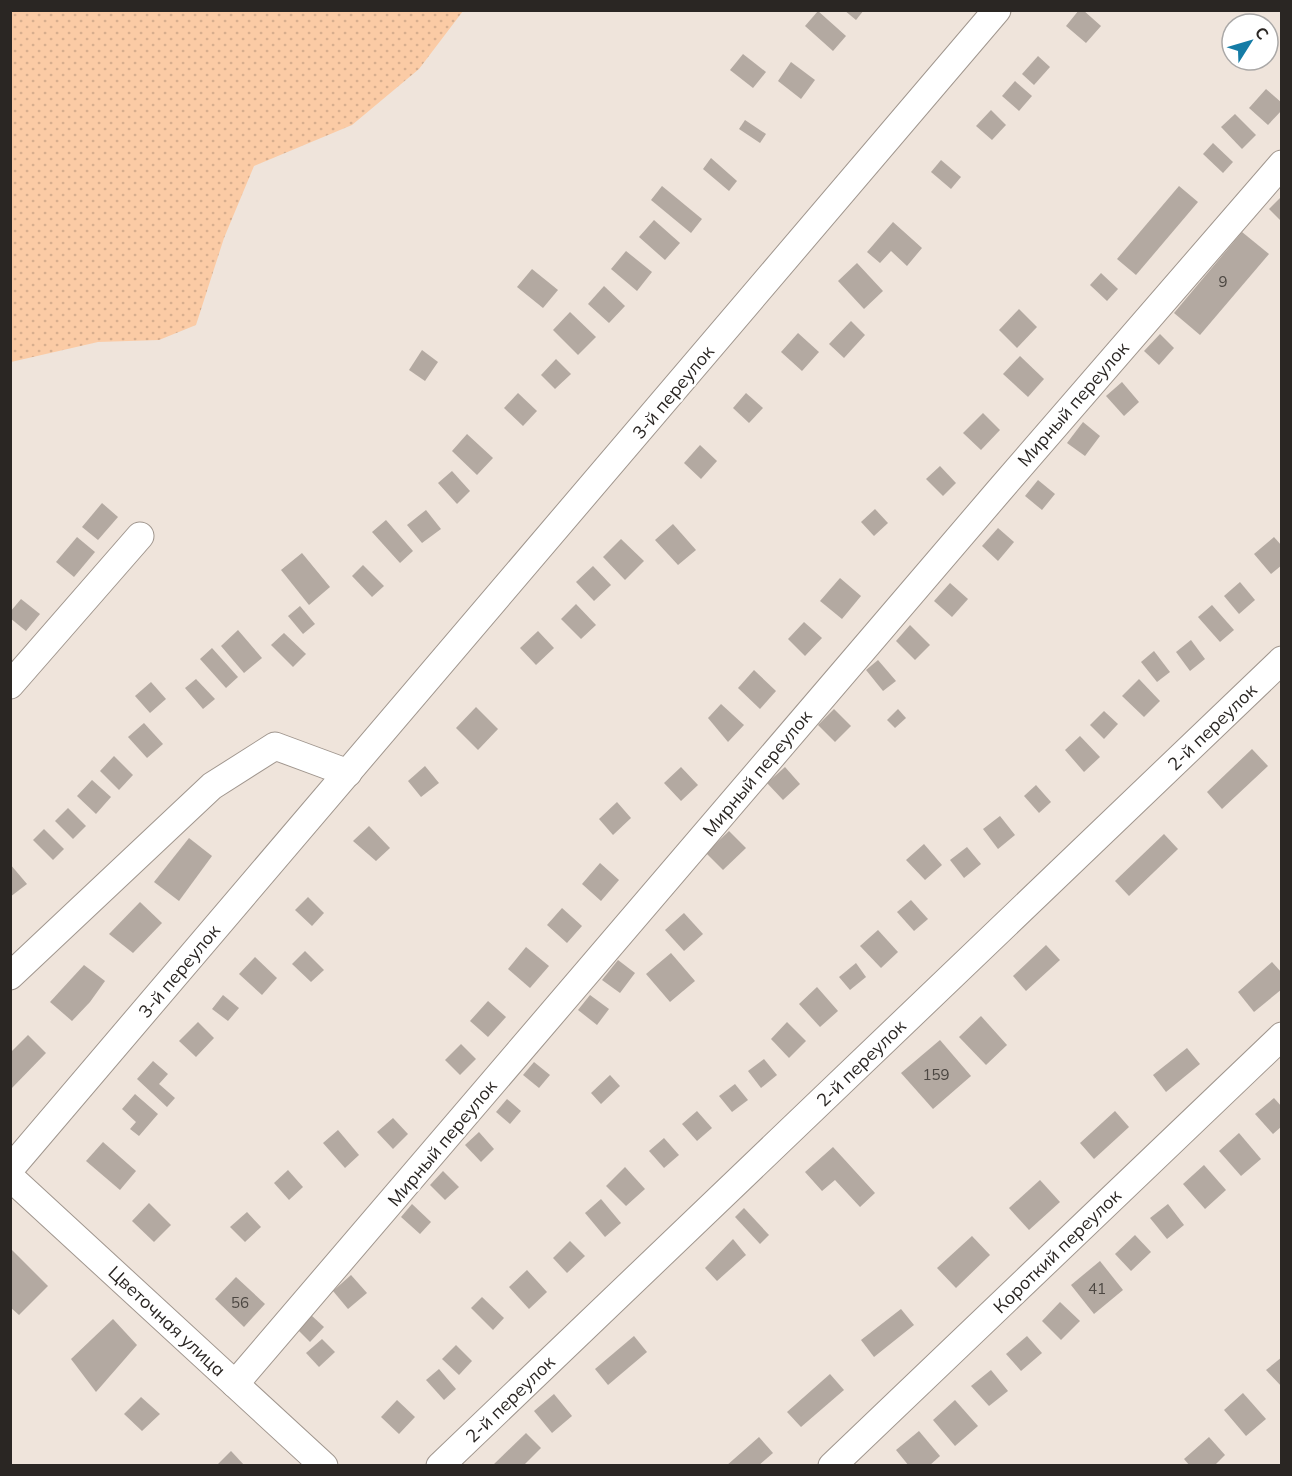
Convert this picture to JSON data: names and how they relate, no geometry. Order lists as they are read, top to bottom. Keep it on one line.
{"streets":{"street":["3-й переулок","Мирный переулок","2-й переулок","Короткий переулок","Цветочная улица"]},"crossings":[["Мирный переулок","Цветочная улица"]],"house_numbers":["9","159","41","56"],"north":"top right"}
